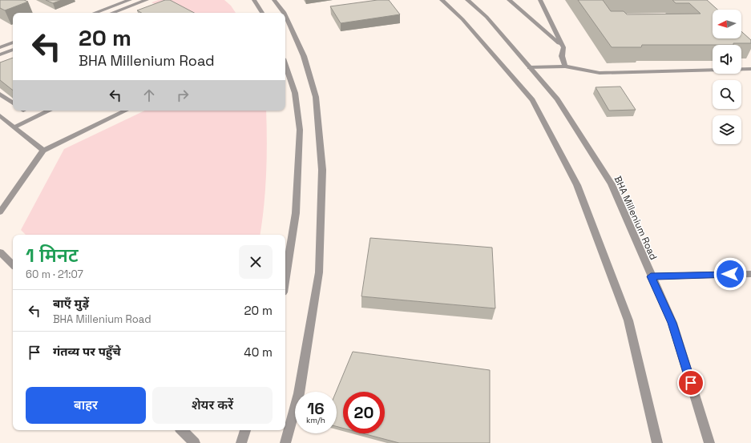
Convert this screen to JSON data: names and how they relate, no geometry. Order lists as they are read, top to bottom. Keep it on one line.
{"streets":{"street":["BHA Millenium Road"]},"north":"left","page":{"turn":["20 m","BHA Millenium Road"],"heading":["1 मिनट","60 m · 21:07"],"list":[{"name":"बाएँ मुड़ें","note":"BHA Millenium Road","value":"20 m"},{"name":"गंतव्य पर पहुँचे","value":"40 m"}],"buttons":["बाहर","शेयर करें"],"speed":"16 km/h","limit":"20"}}
